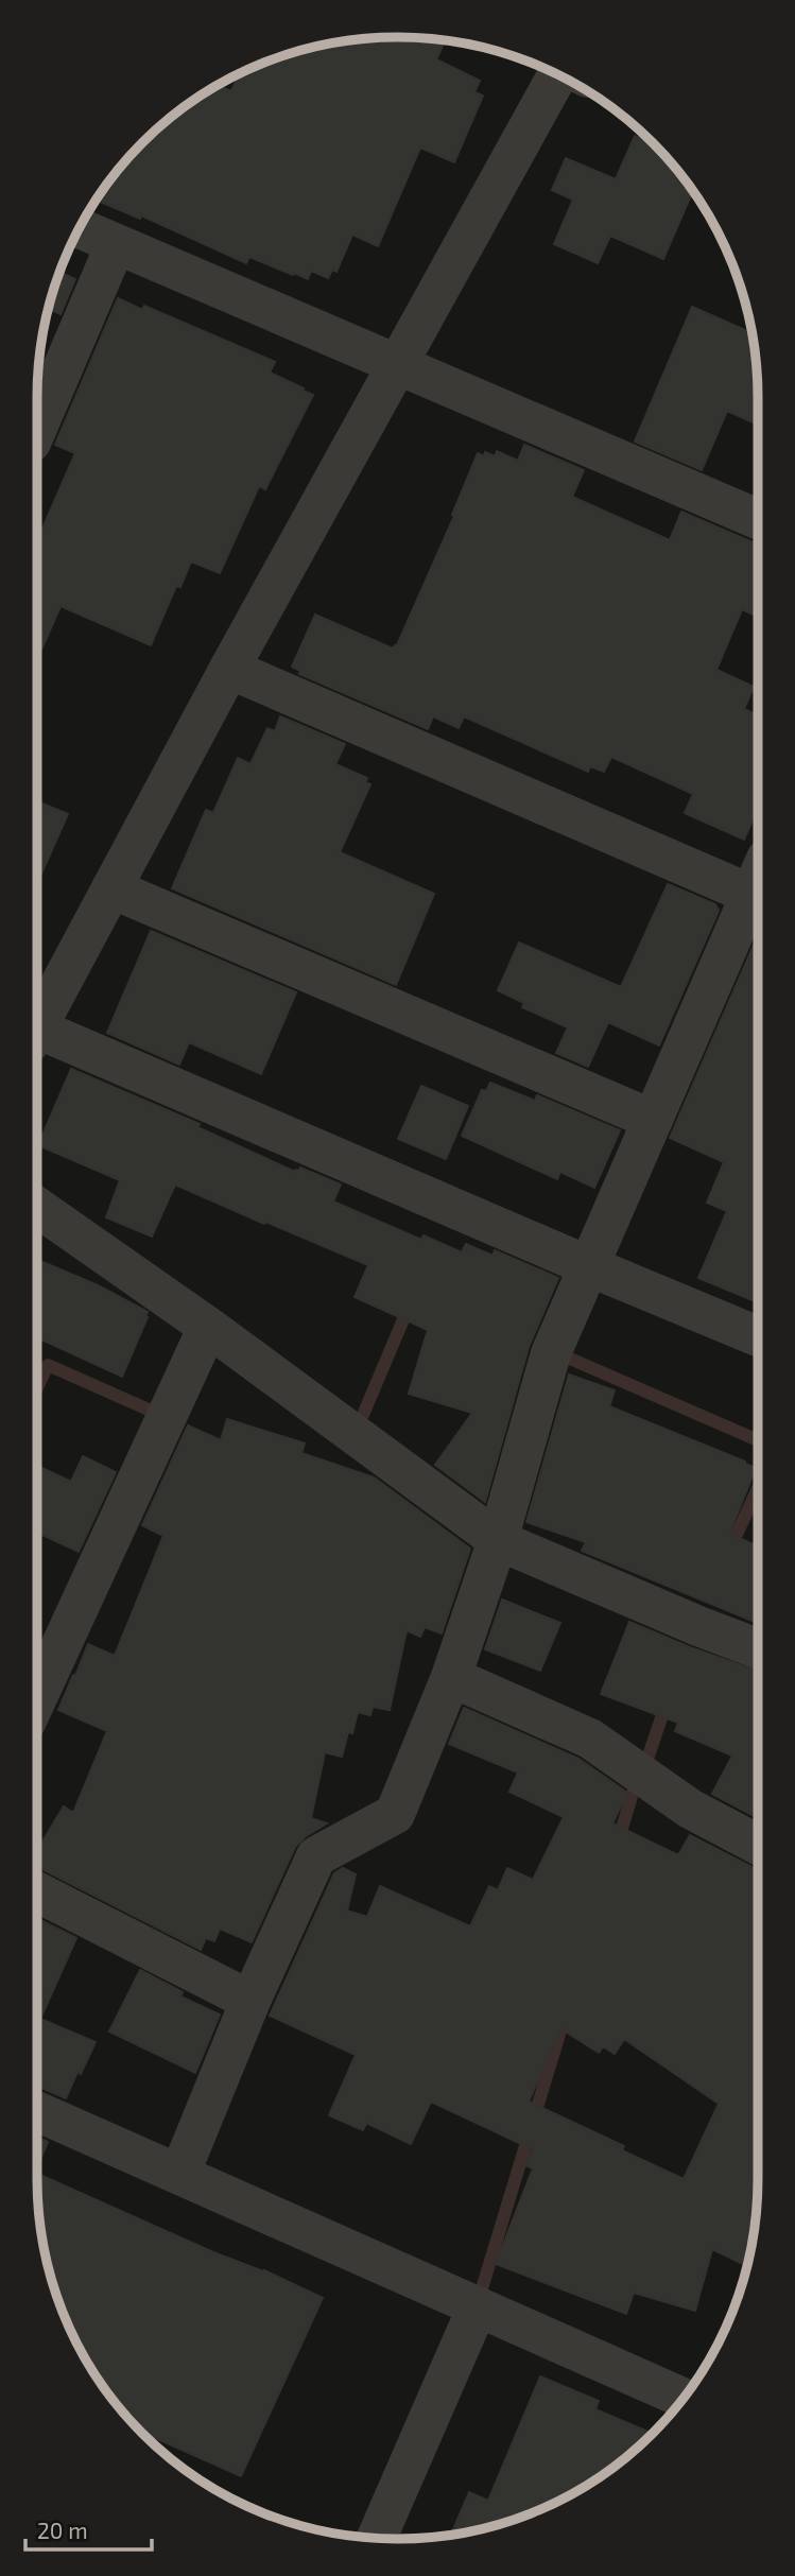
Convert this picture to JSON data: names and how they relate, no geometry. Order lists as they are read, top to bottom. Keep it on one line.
{"scale_bar":"20 m"}
